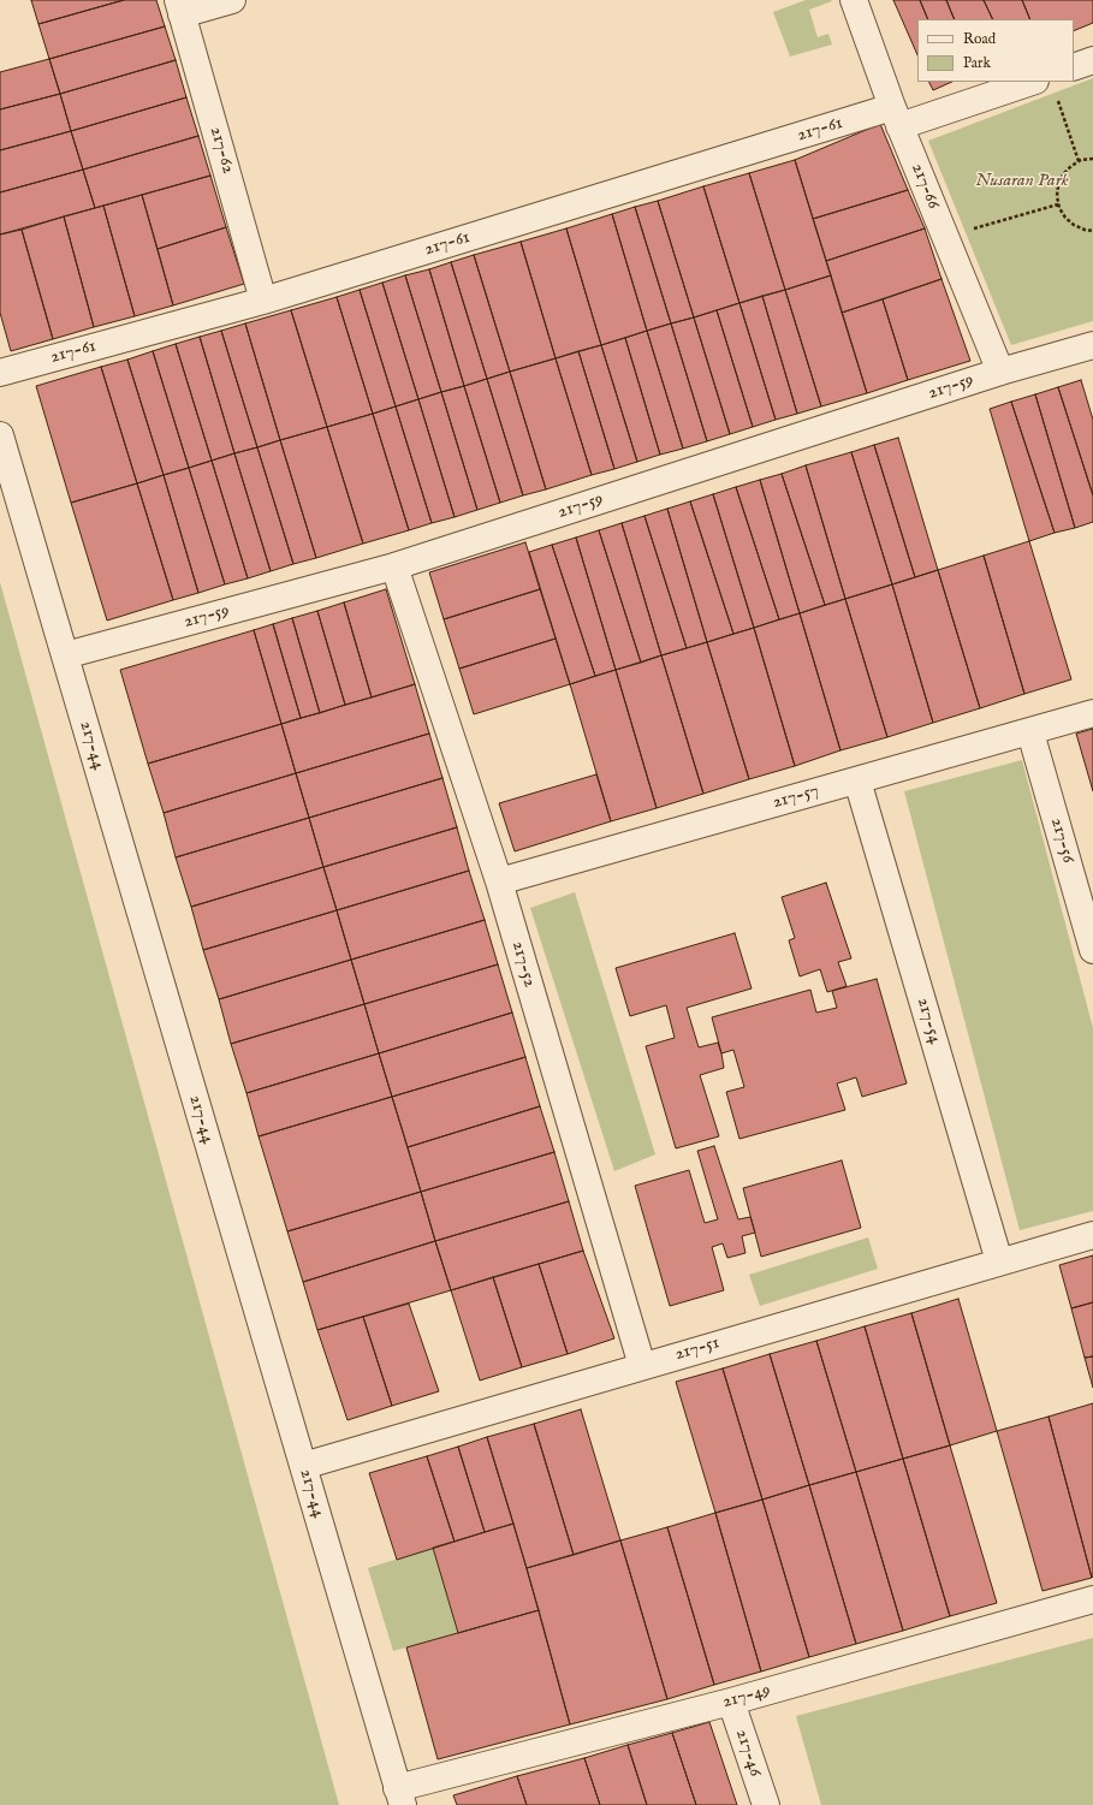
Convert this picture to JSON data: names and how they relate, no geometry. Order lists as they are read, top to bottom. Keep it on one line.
{"streets":{"street":["217-61","217-62","217-66","217-59","217-44","217-57","217-56","217-52","217-54","217-51","217-49","217-46"]},"crossings":[["217-61","217-62"],["217-61","217-66"],["217-66","217-59"],["217-59","217-44"],["217-59","217-52"],["217-44","217-51"],["217-44","217-49"],["217-57","217-56"],["217-57","217-52"],["217-57","217-54"],["217-52","217-51"],["217-54","217-51"],["217-49","217-46"]],"parks":["Nusaran Park"],"legend":["Road","Park"]}
